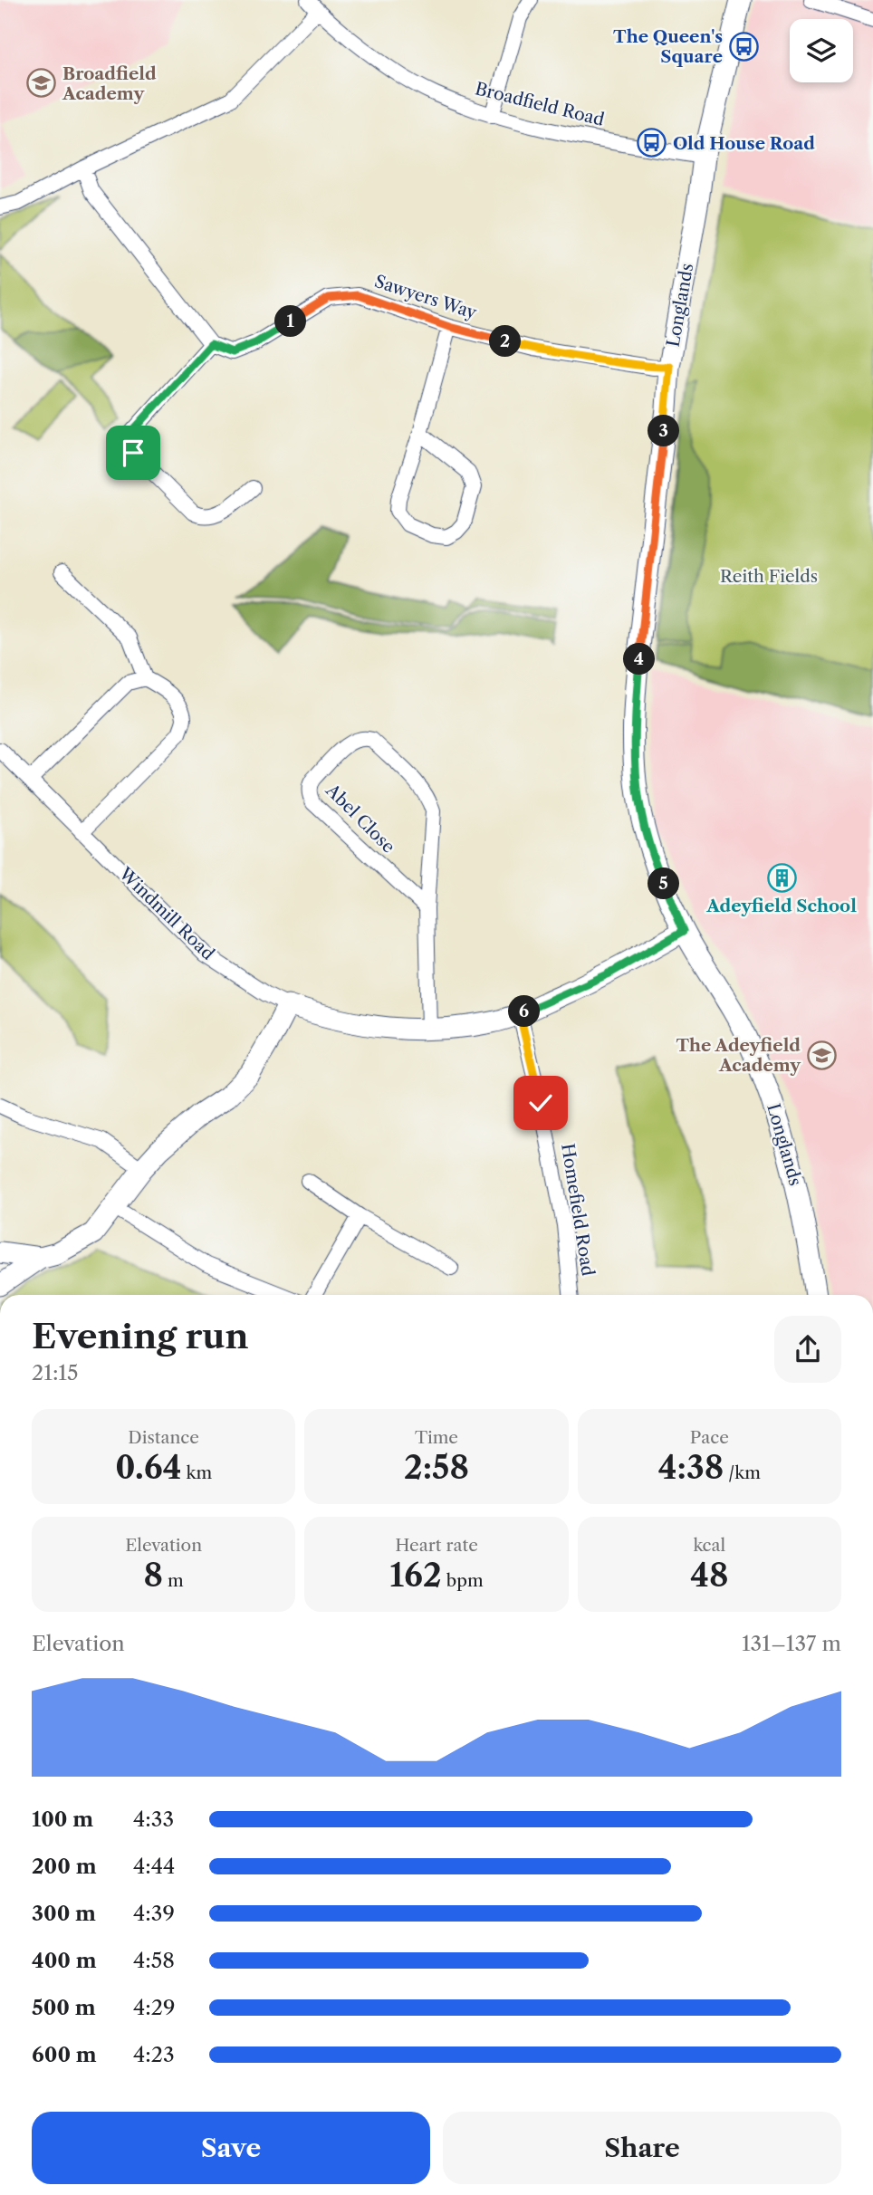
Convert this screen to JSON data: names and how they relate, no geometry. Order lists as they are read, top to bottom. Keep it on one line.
{"streets":{"street":["Broadfield Road","Sawyers Way","Longlands","Abel Close","Windmill Road","Homefield Road"]},"crossings":[["Broadfield Road","Longlands"],["Sawyers Way","Longlands"],["Longlands","Windmill Road"],["Abel Close","Windmill Road"],["Windmill Road","Homefield Road"]],"parks":["Reith Fields"],"places":{"bus stop":["The Queen's Square","Old House Road"],"school or university":["Broadfield Academy","The Adeyfield Academy"],"building":["Adeyfield School"]},"page":{"pins":["1","2","3","4","5","6"],"heading":["Evening run","21:15"],"stats":[["Distance","0.64 km"],["Time","2:58"],["Pace","4:38 /km"],["Elevation","8 m"],["Heart rate","162 bpm"],["kcal","48"]],"chart":["Elevation","131–137 m"],"list":[{"name":"100 m","note":"4:33"},{"name":"200 m","note":"4:44"},{"name":"300 m","note":"4:39"},{"name":"400 m","note":"4:58"},{"name":"500 m","note":"4:29"},{"name":"600 m","note":"4:23"}],"buttons":["Save","Share"]}}
